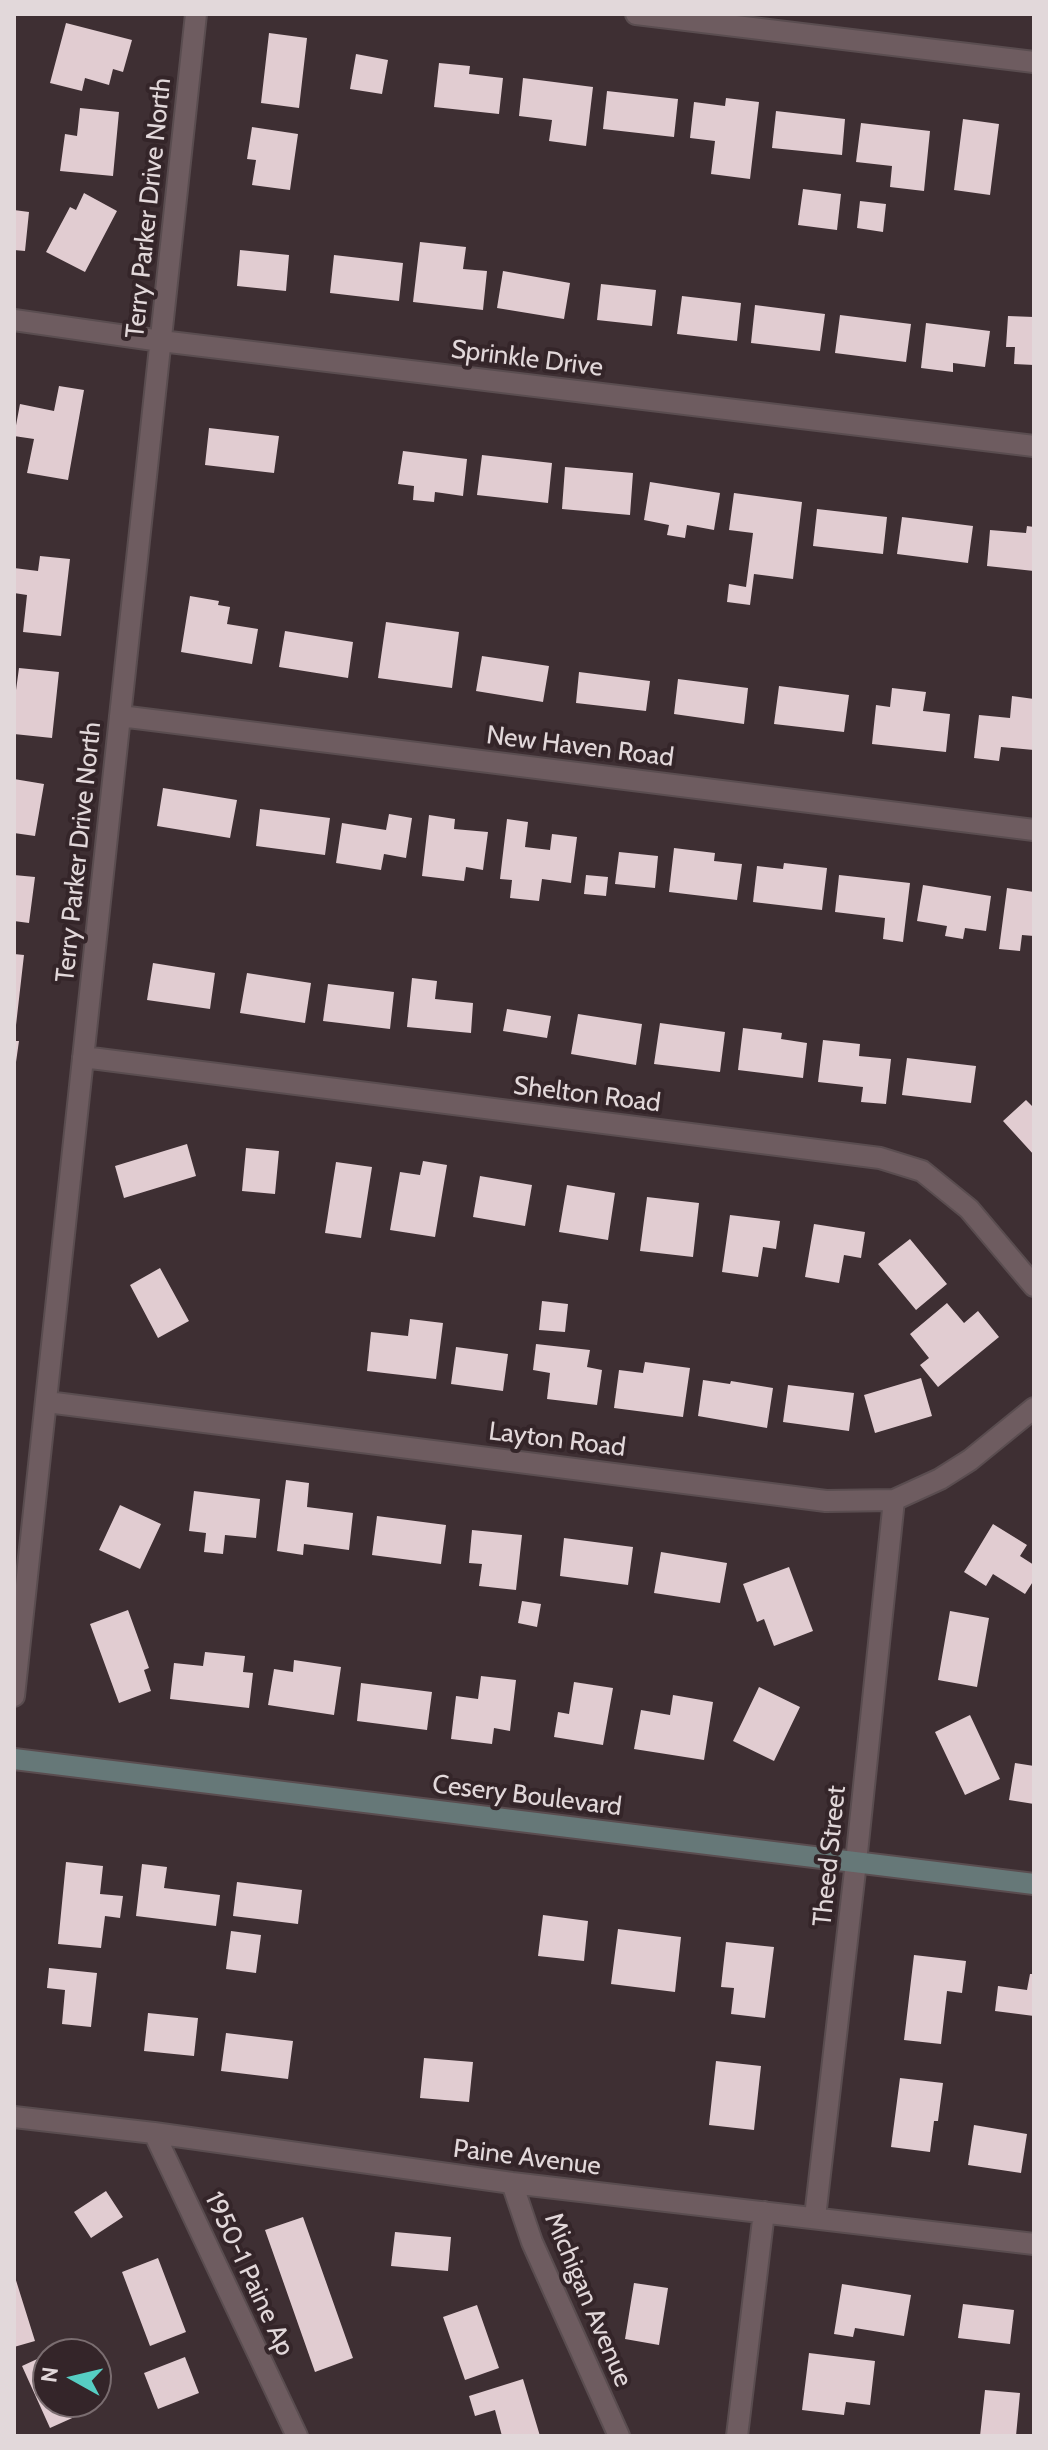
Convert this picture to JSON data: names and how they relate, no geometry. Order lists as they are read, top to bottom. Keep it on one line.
{"streets":{"main road":["Cesery Boulevard"],"street":["Terry Parker Drive North","Sprinkle Drive","New Haven Road","Shelton Road","Layton Road","Theed Street","Paine Avenue","1950-1 Paine Ap","Michigan Avenue"]},"crossings":[["Terry Parker Drive North","Sprinkle Drive"],["Terry Parker Drive North","New Haven Road"],["Terry Parker Drive North","Shelton Road"],["Terry Parker Drive North","Layton Road"],["Layton Road","Theed Street"],["Cesery Boulevard","Theed Street"],["Theed Street","Paine Avenue"],["Paine Avenue","1950-1 Paine Ap"],["Paine Avenue","Michigan Avenue"]],"north":"left"}
